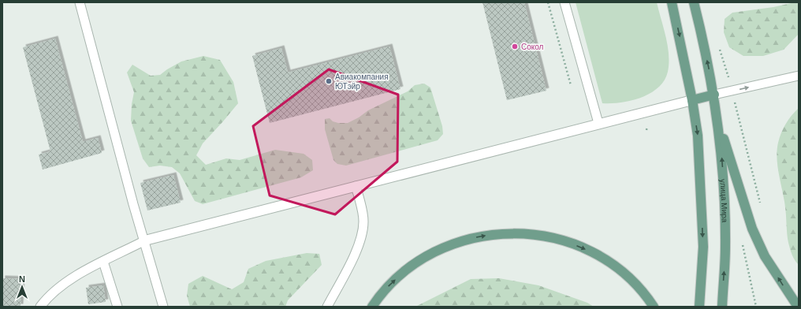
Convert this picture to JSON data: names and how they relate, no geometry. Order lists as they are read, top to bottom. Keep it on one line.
{"streets":{"main road":["улица Мира"]},"places":["Сокол","Авиакомпания ЮТэйр"],"north":"top"}
